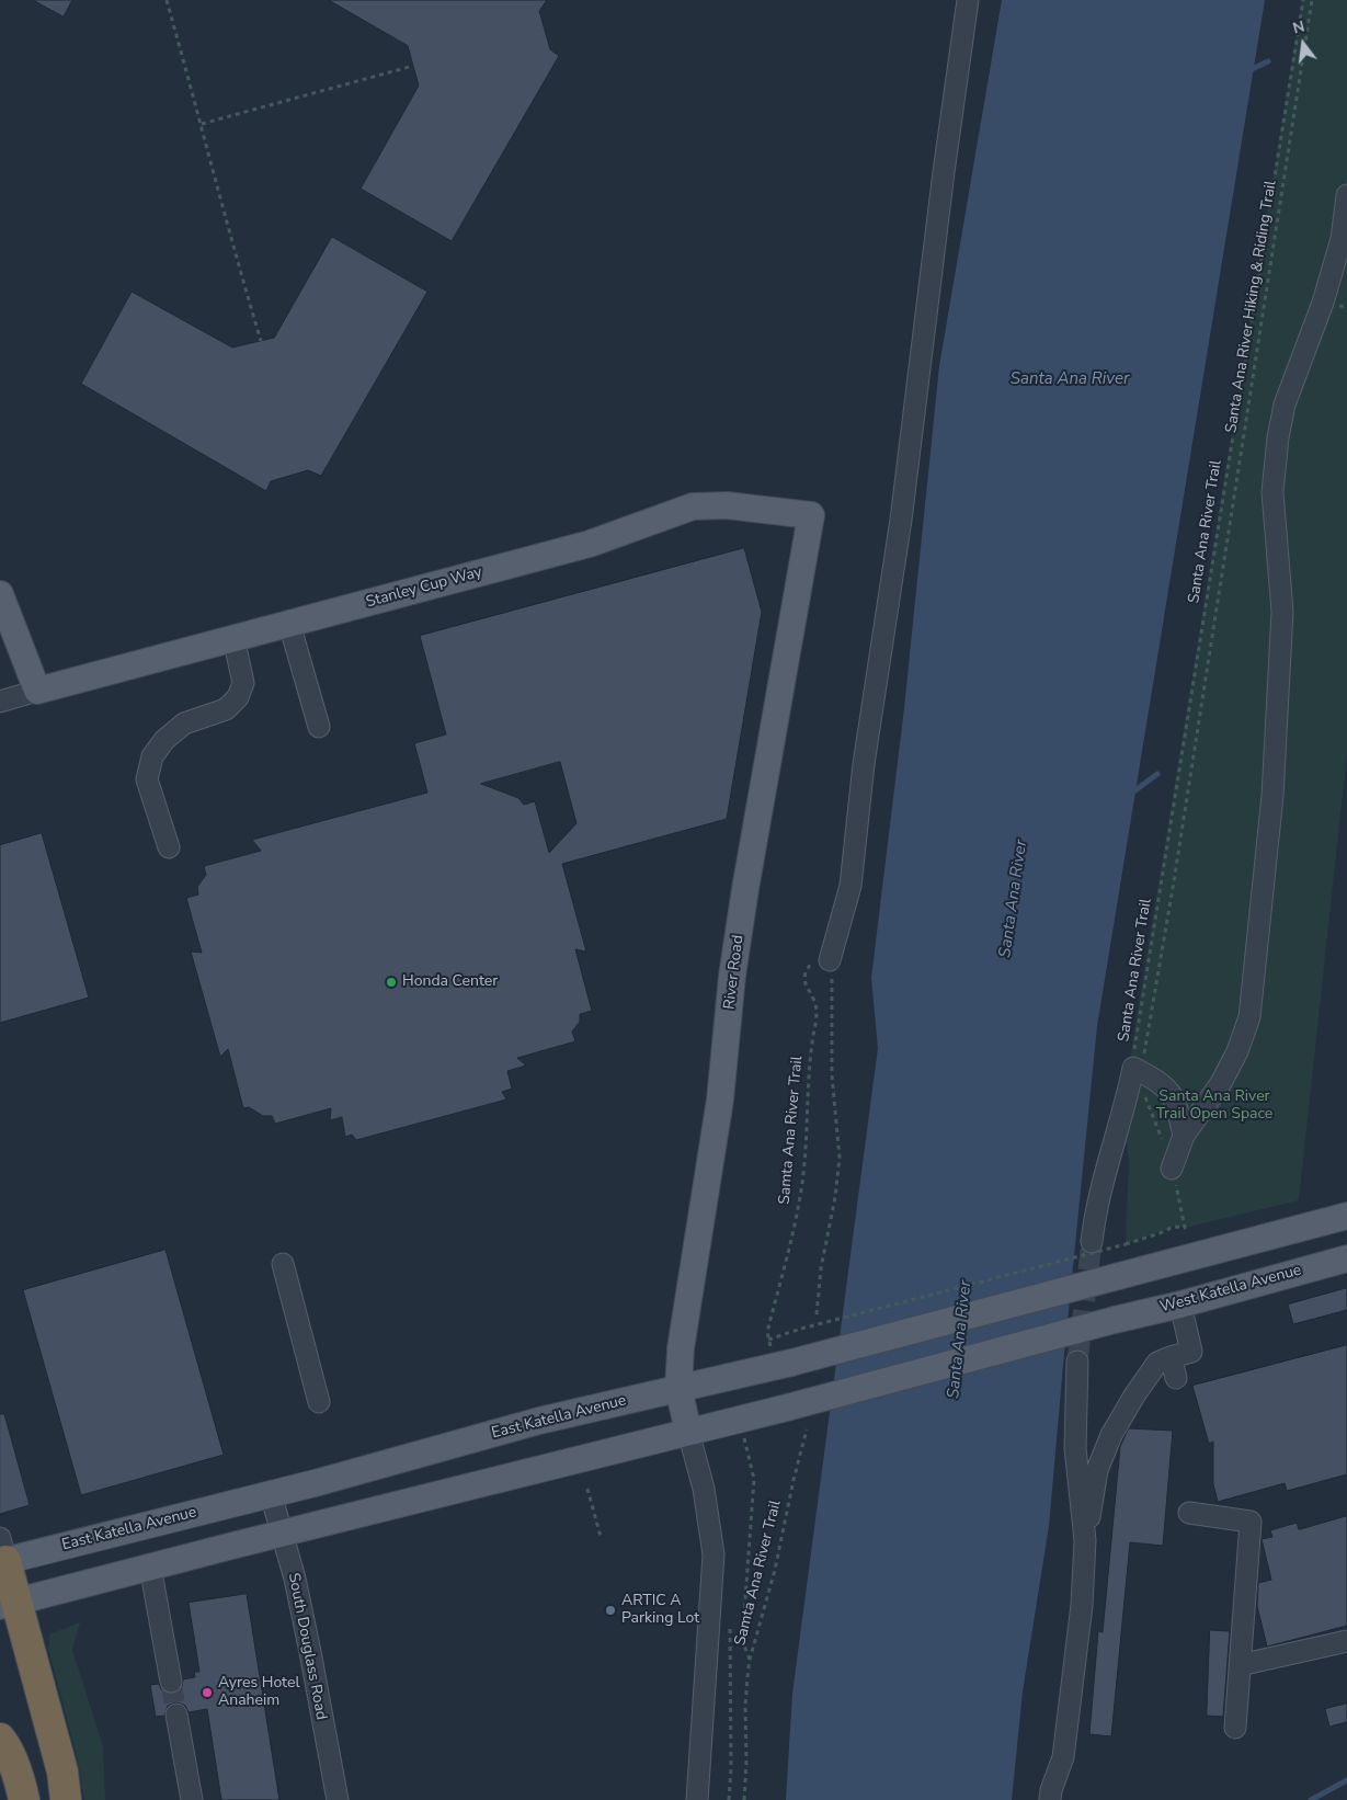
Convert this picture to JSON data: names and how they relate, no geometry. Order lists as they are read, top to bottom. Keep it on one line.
{"streets":{"main road":["Stanley Cup Way","River Road","West Katella Avenue","East Katella Avenue"],"street":["South Douglass Road"],"path":["Santa Ana River Hiking & Riding Trail","Santa Ana River Trail","Samta Ana River Trail"]},"crossings":[["Santa Ana River Hiking & Riding Trail","Santa Ana River Trail"],["Santa Ana River Hiking & Riding Trail","Samta Ana River Trail"],["Santa Ana River Trail","Samta Ana River Trail"],["Stanley Cup Way","River Road"],["River Road","East Katella Avenue"],["Samta Ana River Trail","West Katella Avenue"],["East Katella Avenue","South Douglass Road"]],"water":["Santa Ana River"],"parks":["Santa Ana River Trail Open Space"],"places":["Honda Center","ARTIC A Parking Lot","Ayres Hotel Anaheim"],"north":"top"}
